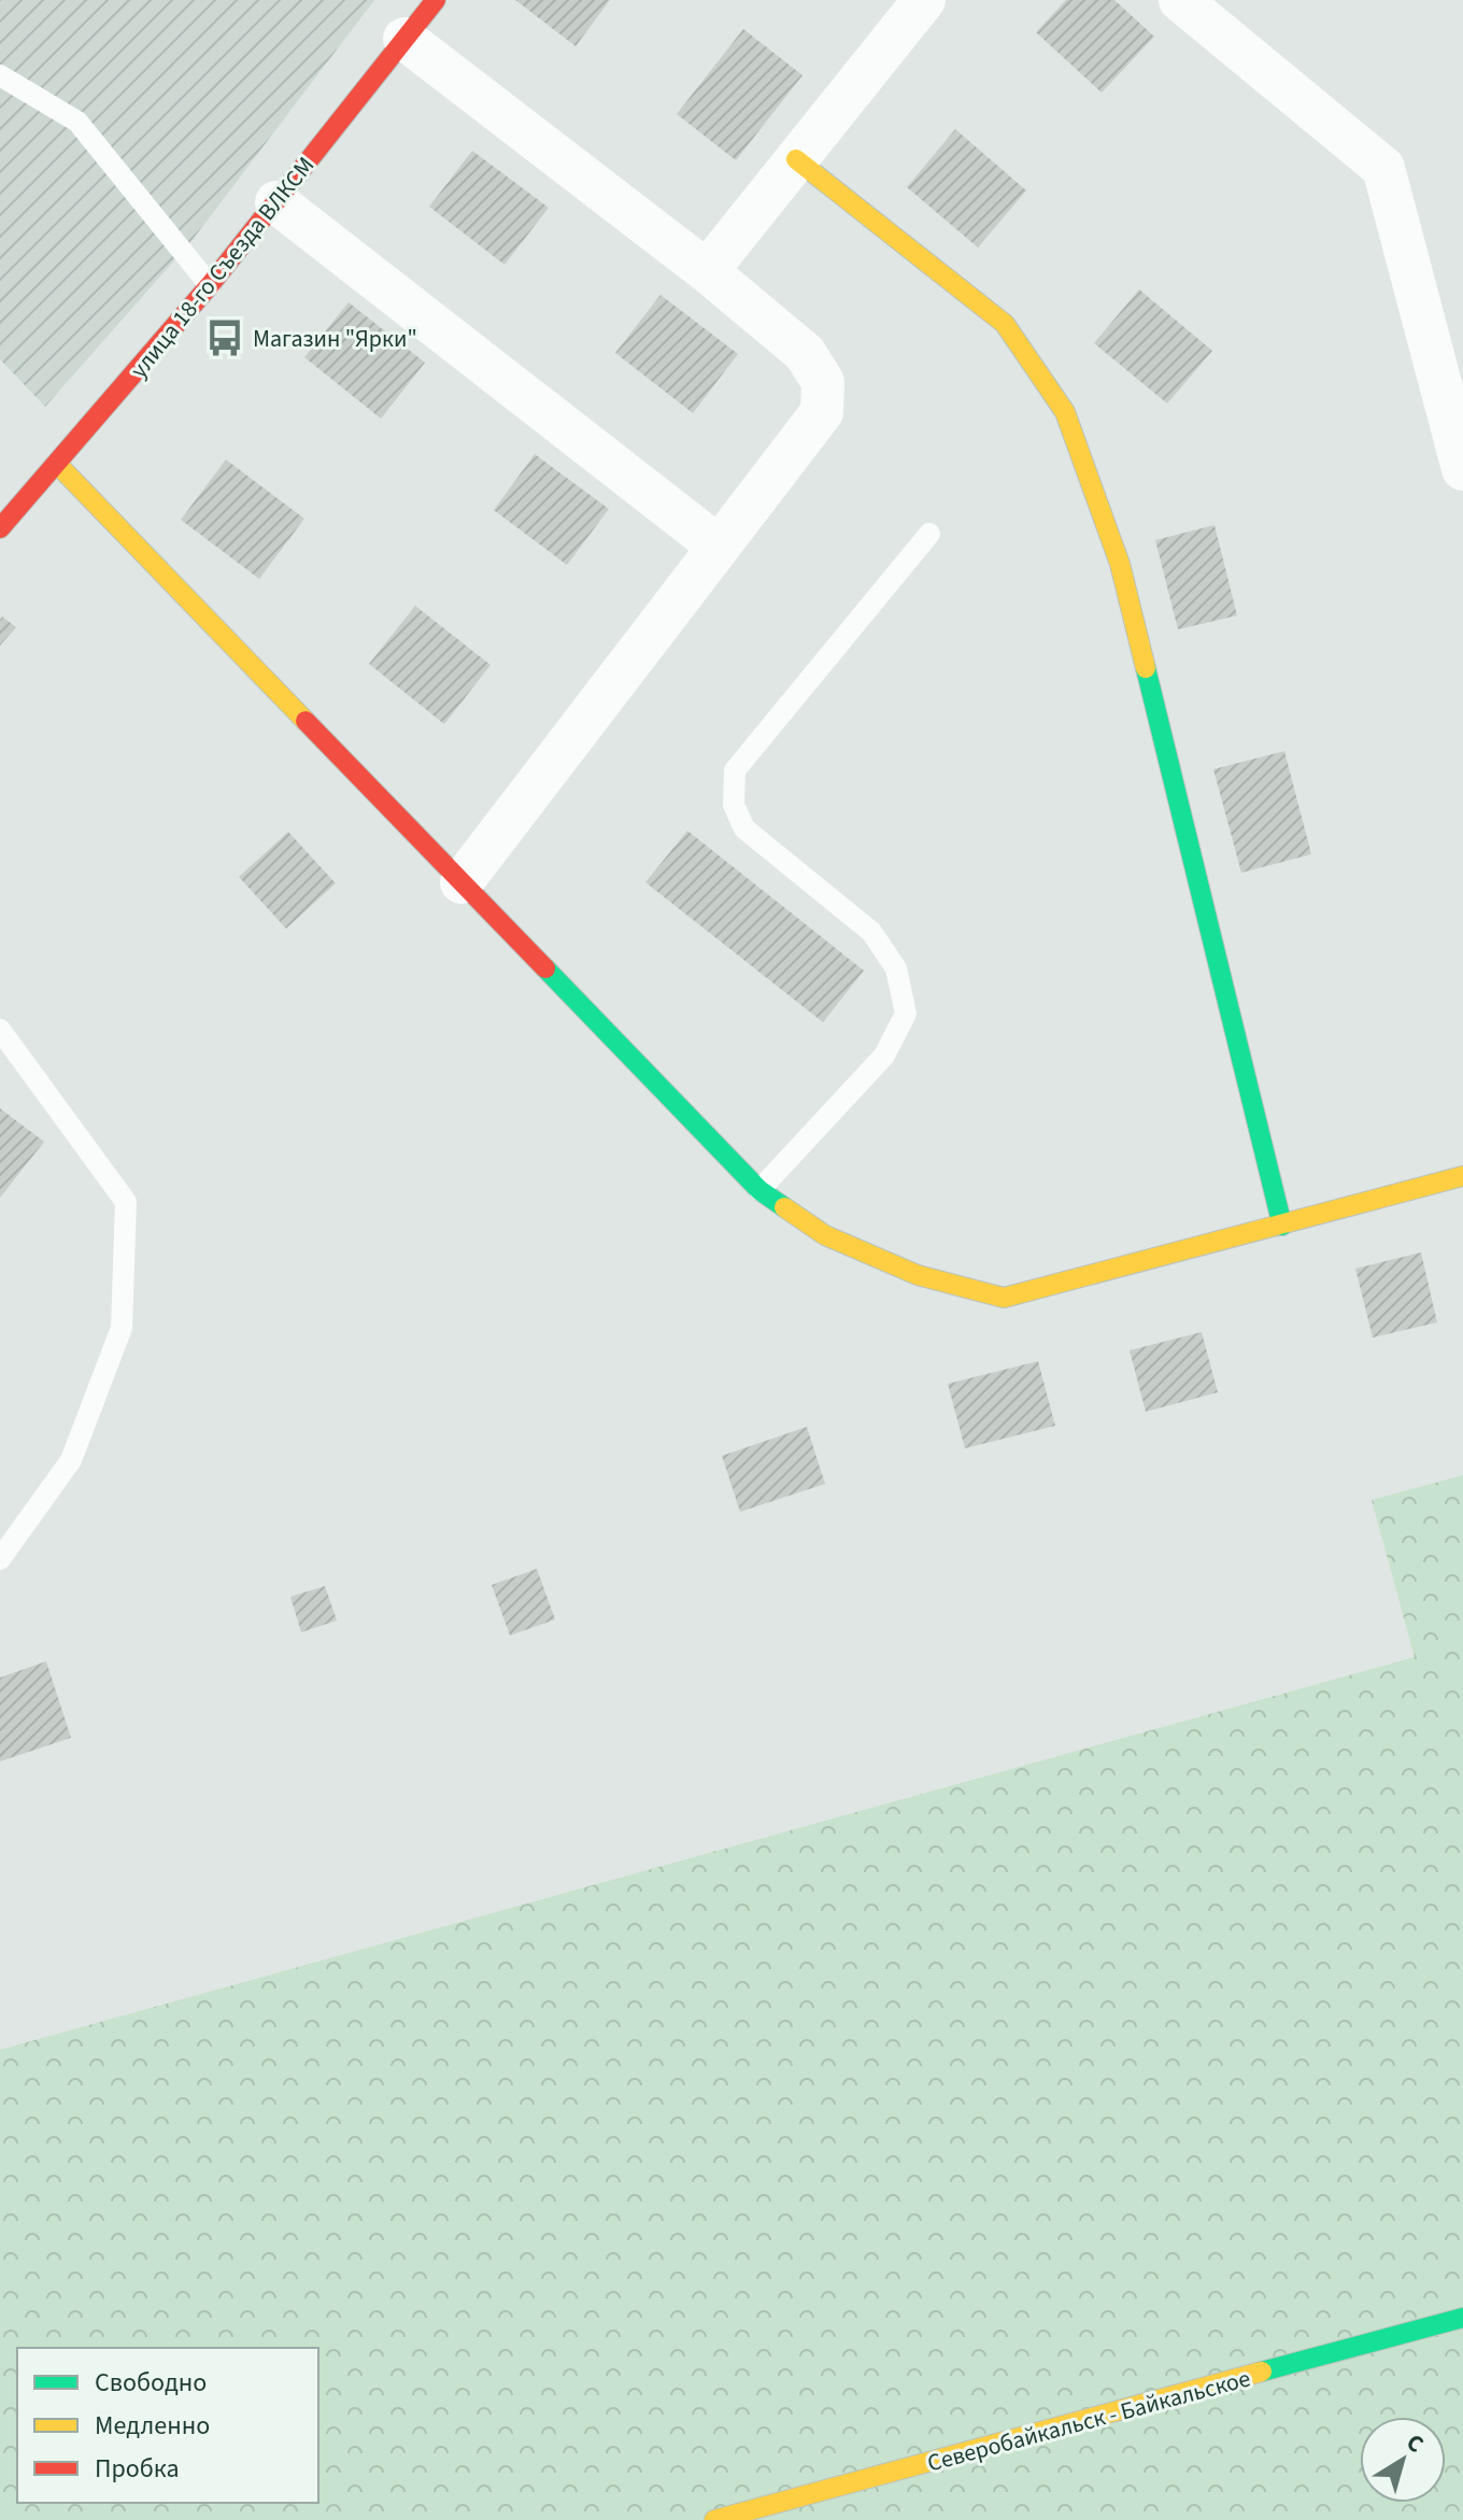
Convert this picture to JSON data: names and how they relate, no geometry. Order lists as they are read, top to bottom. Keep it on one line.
{"streets":{"street":["улица 18-го Съезда ВЛКСМ","Северобайкальск - Байкальское"]},"places":{"bus stop":["Магазин \"Ярки\""]},"legend":["Свободно","Медленно","Пробка"],"north":"top right"}
